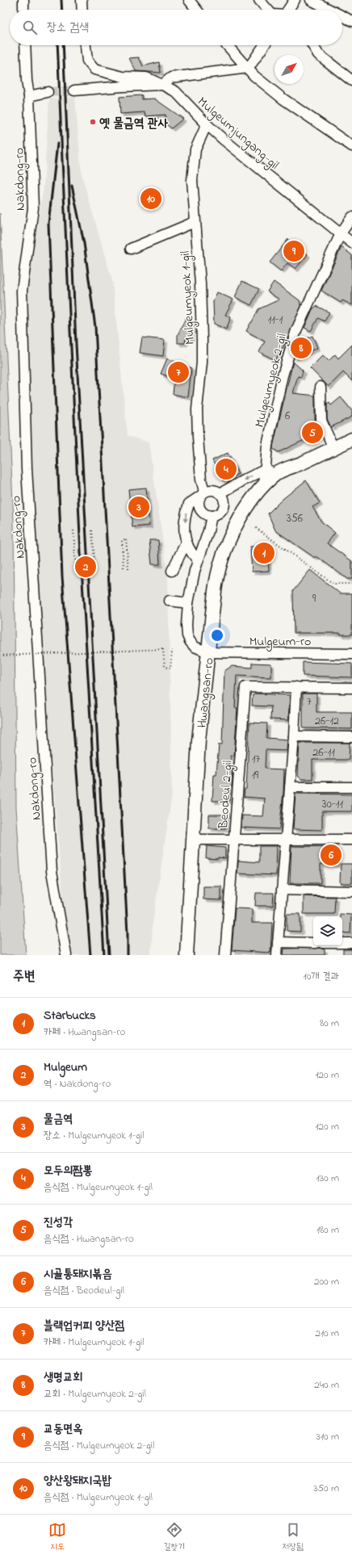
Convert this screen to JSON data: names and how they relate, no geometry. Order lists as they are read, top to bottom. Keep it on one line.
{"streets":{"main road":["Hwangsan-ro"],"street":["Mulgeumjungang-gil","Nakdong-ro","Mulgeumyeok 1-gil","Mulgeumyeok 2-gil","Mulgeum-ro","Beodeul 2-gil"]},"crossings":[["Mulgeumjungang-gil","Mulgeumyeok 1-gil"],["Mulgeumjungang-gil","Mulgeumyeok 2-gil"],["Mulgeumyeok 2-gil","Hwangsan-ro"],["Mulgeum-ro","Hwangsan-ro"]],"places":["옛 물금역 관사"],"house_numbers":["11-1","6","356","9","7","26-12","26-11","17","19","30-11"],"north":"top right","page":{"search":"장소 검색","pins":["10","9","8","7","5","4","3","1","2","6"],"heading":["주변","10개 결과"],"list":[{"mark":"1","name":"Starbucks","note":"카페 · Hwangsan-ro","value":"80 m"},{"mark":"2","name":"Mulgeum","note":"역 · Nakdong-ro","value":"120 m"},{"mark":"3","name":"물금역","note":"장소 · Mulgeumyeok 1-gil","value":"120 m"},{"mark":"4","name":"모두의짬뽕","note":"음식점 · Mulgeumyeok 1-gil","value":"130 m"},{"mark":"5","name":"진성각","note":"음식점 · Hwangsan-ro","value":"180 m"},{"mark":"6","name":"시골통돼지볶음","note":"음식점 · Beodeul-gil","value":"200 m"},{"mark":"7","name":"블랙업커피 양산점","note":"카페 · Mulgeumyeok 1-gil","value":"210 m"},{"mark":"8","name":"생명교회","note":"교회 · Mulgeumyeok 2-gil","value":"240 m"},{"mark":"9","name":"교동면옥","note":"음식점 · Mulgeumyeok 2-gil","value":"310 m"},{"mark":"10","name":"양산왕돼지국밥","note":"음식점 · Mulgeumyeok 1-gil","value":"350 m"}],"nav":["지도","길찾기","저장됨"]}}
